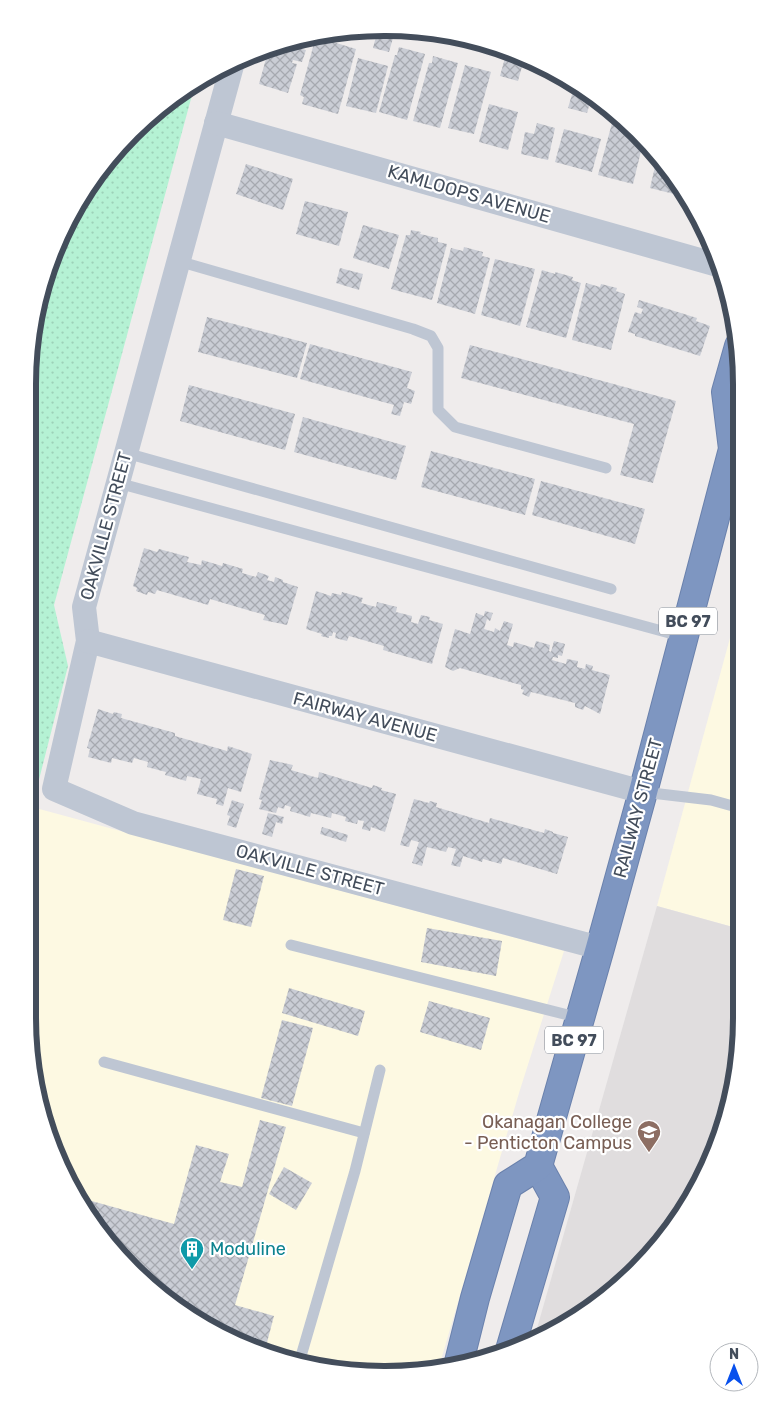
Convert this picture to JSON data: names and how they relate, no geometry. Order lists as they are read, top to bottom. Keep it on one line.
{"streets":{"highway":["BC 97","RAILWAY STREET"],"street":["KAMLOOPS AVENUE","OAKVILLE STREET","FAIRWAY AVENUE"]},"crossings":[["KAMLOOPS AVENUE","OAKVILLE STREET"],["OAKVILLE STREET","FAIRWAY AVENUE"],["OAKVILLE STREET","RAILWAY STREET"],["FAIRWAY AVENUE","RAILWAY STREET"]],"places":{"school or university":["Okanagan College - Penticton Campus"],"building":["Moduline"]},"north":"top"}
